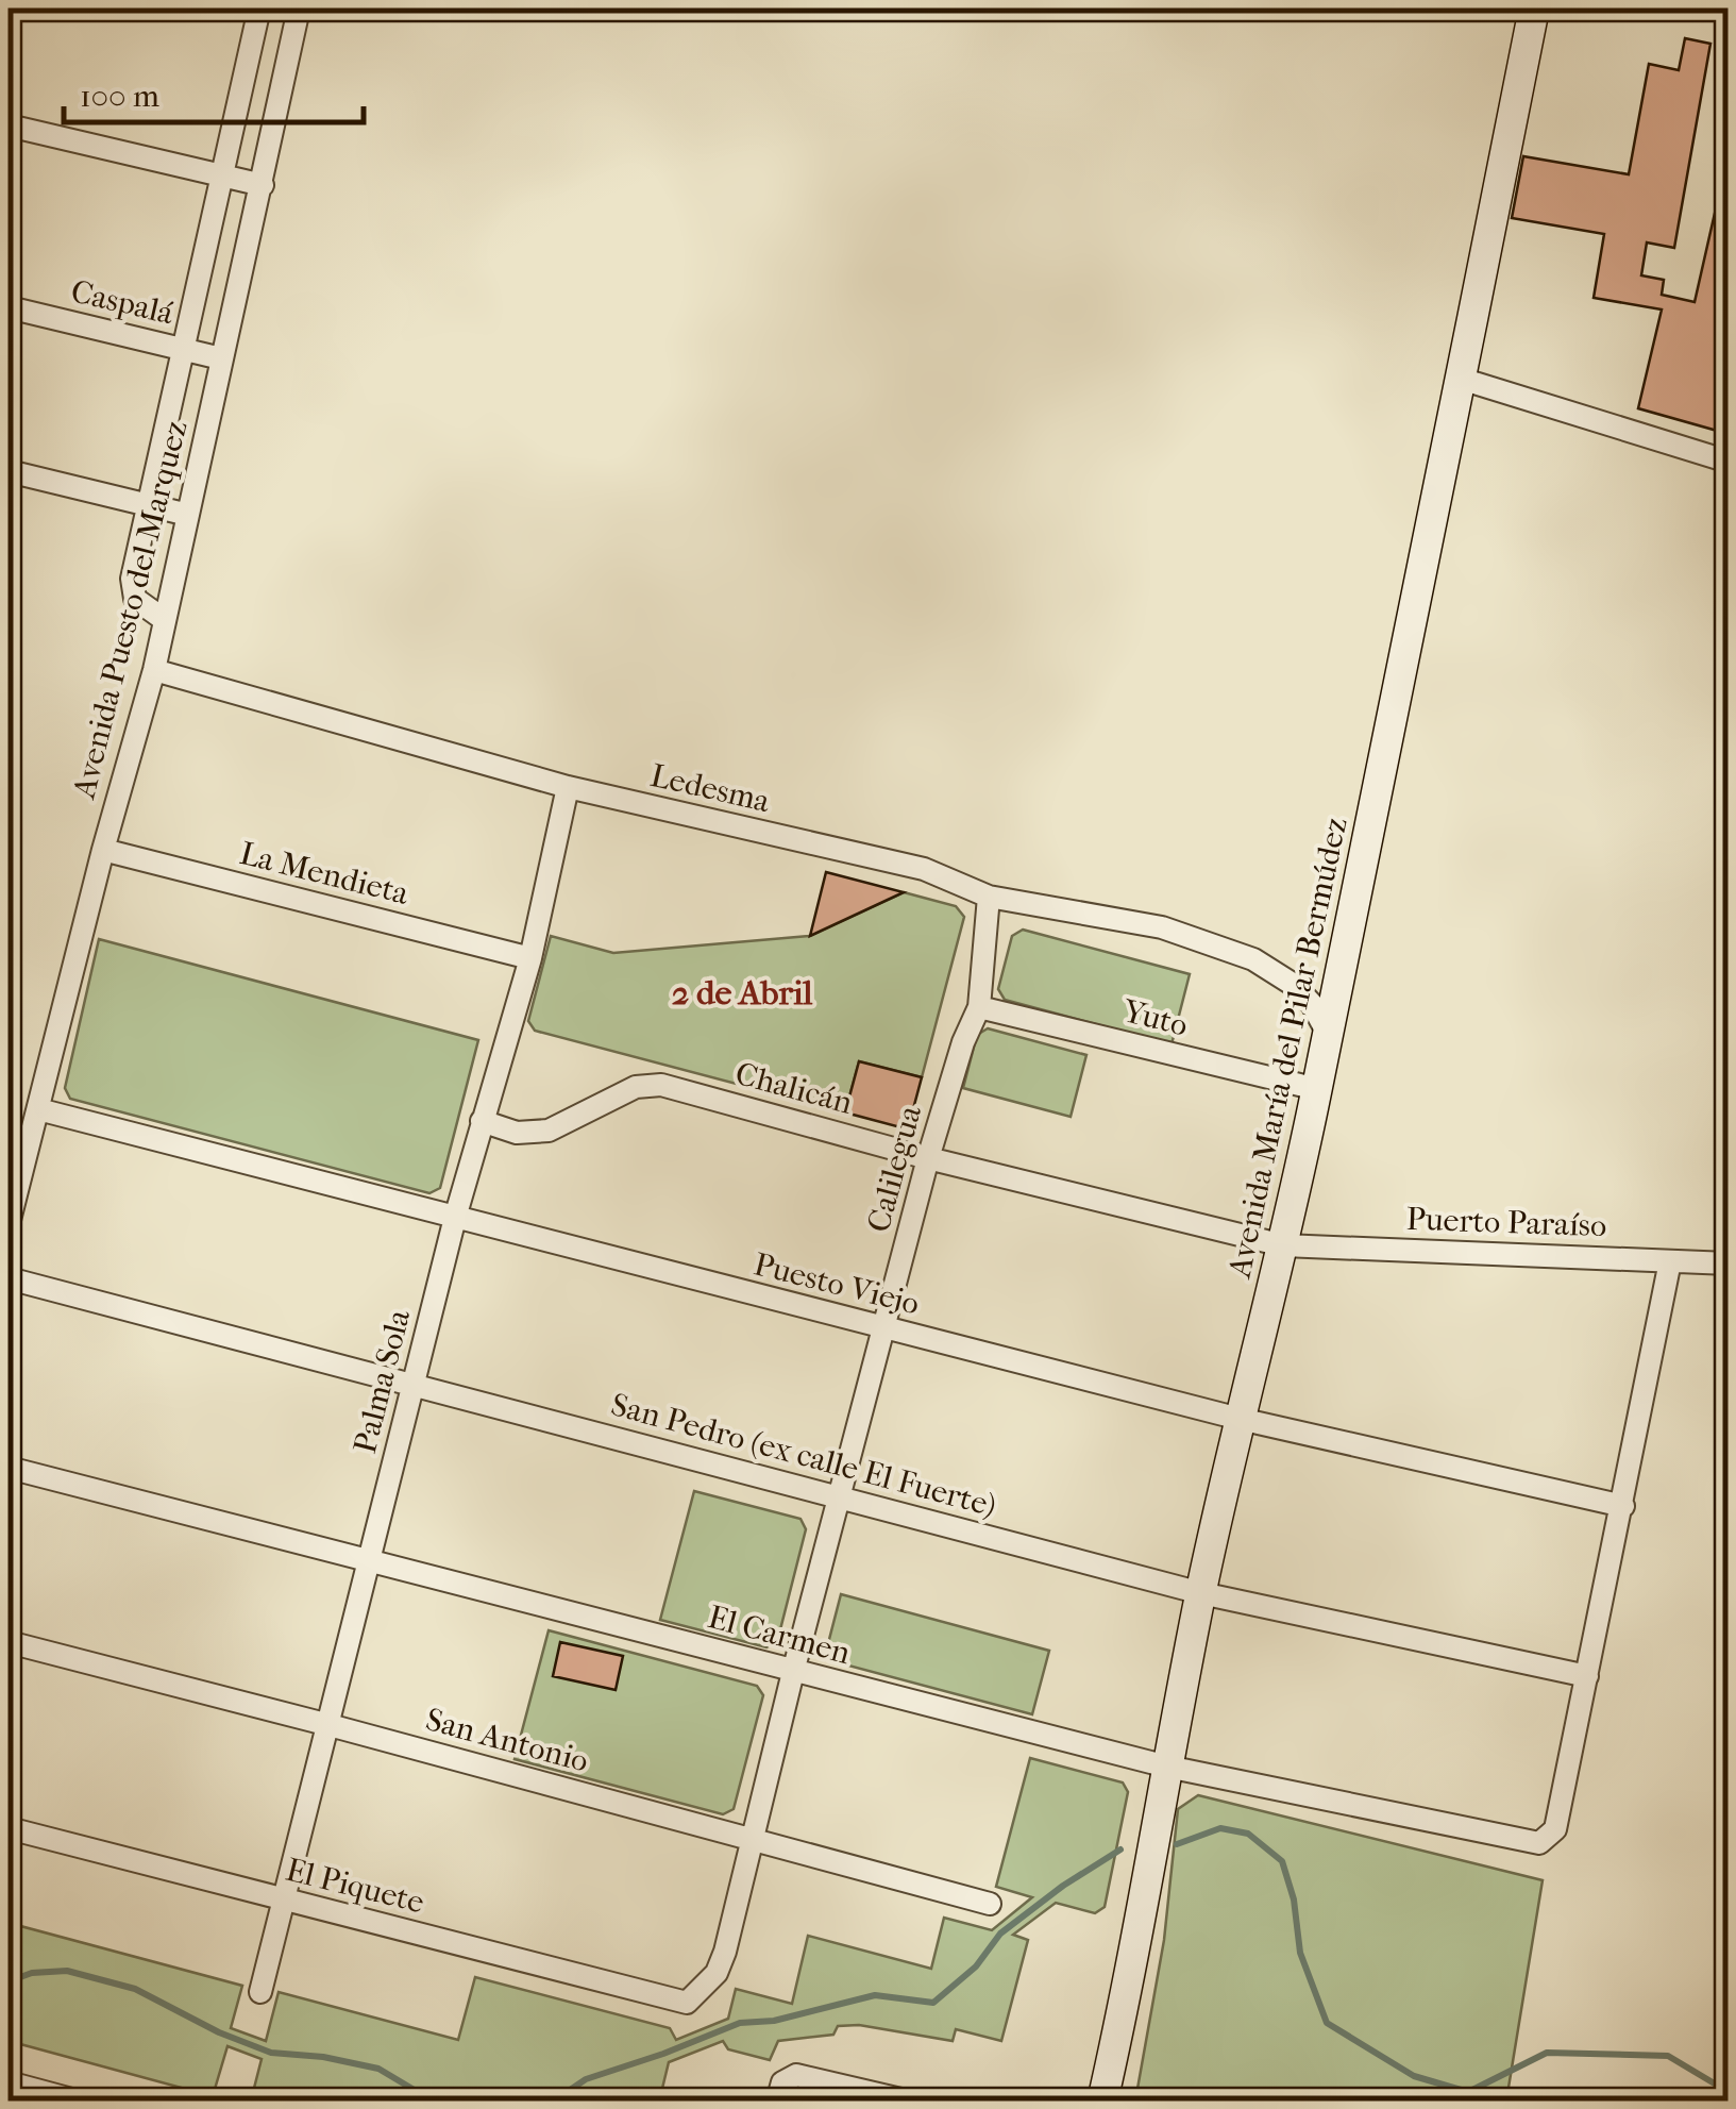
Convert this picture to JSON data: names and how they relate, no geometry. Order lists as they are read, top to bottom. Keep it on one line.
{"streets":{"street":["Caspalá","Avenida Puesto del Marquez","Ledesma","La Mendieta","Yuto","Avenida María del Pilar Bermúdez","Chalicán","Calilegua","Puerto Paraíso","Puesto Viejo","Palma Sola","San Pedro (ex calle El Fuerte)","El Carmen","San Antonio","El Piquete"]},"crossings":[["Caspalá","Avenida Puesto del Marquez"],["Avenida Puesto del Marquez","Ledesma"],["Avenida Puesto del Marquez","La Mendieta"],["Avenida Puesto del Marquez","Puesto Viejo"],["Ledesma","Avenida María del Pilar Bermúdez"],["Ledesma","Calilegua"],["Ledesma","Palma Sola"],["La Mendieta","Palma Sola"],["Yuto","Avenida María del Pilar Bermúdez"],["Yuto","Calilegua"],["Avenida María del Pilar Bermúdez","Chalicán"],["Avenida María del Pilar Bermúdez","Puerto Paraíso"],["Avenida María del Pilar Bermúdez","Puesto Viejo"],["Avenida María del Pilar Bermúdez","San Pedro (ex calle El Fuerte)"],["Avenida María del Pilar Bermúdez","El Carmen"],["Chalicán","Calilegua"],["Chalicán","Puerto Paraíso"],["Chalicán","Palma Sola"],["Calilegua","Puesto Viejo"],["Calilegua","San Pedro (ex calle El Fuerte)"],["Calilegua","El Carmen"],["Calilegua","San Antonio"],["Calilegua","El Piquete"],["Puesto Viejo","Palma Sola"],["Palma Sola","San Pedro (ex calle El Fuerte)"],["Palma Sola","El Carmen"],["Palma Sola","San Antonio"],["Palma Sola","El Piquete"],["San Pedro (ex calle El Fuerte)","El Carmen"]],"districts":["2 de Abril"],"scale_bar":"100 m"}
